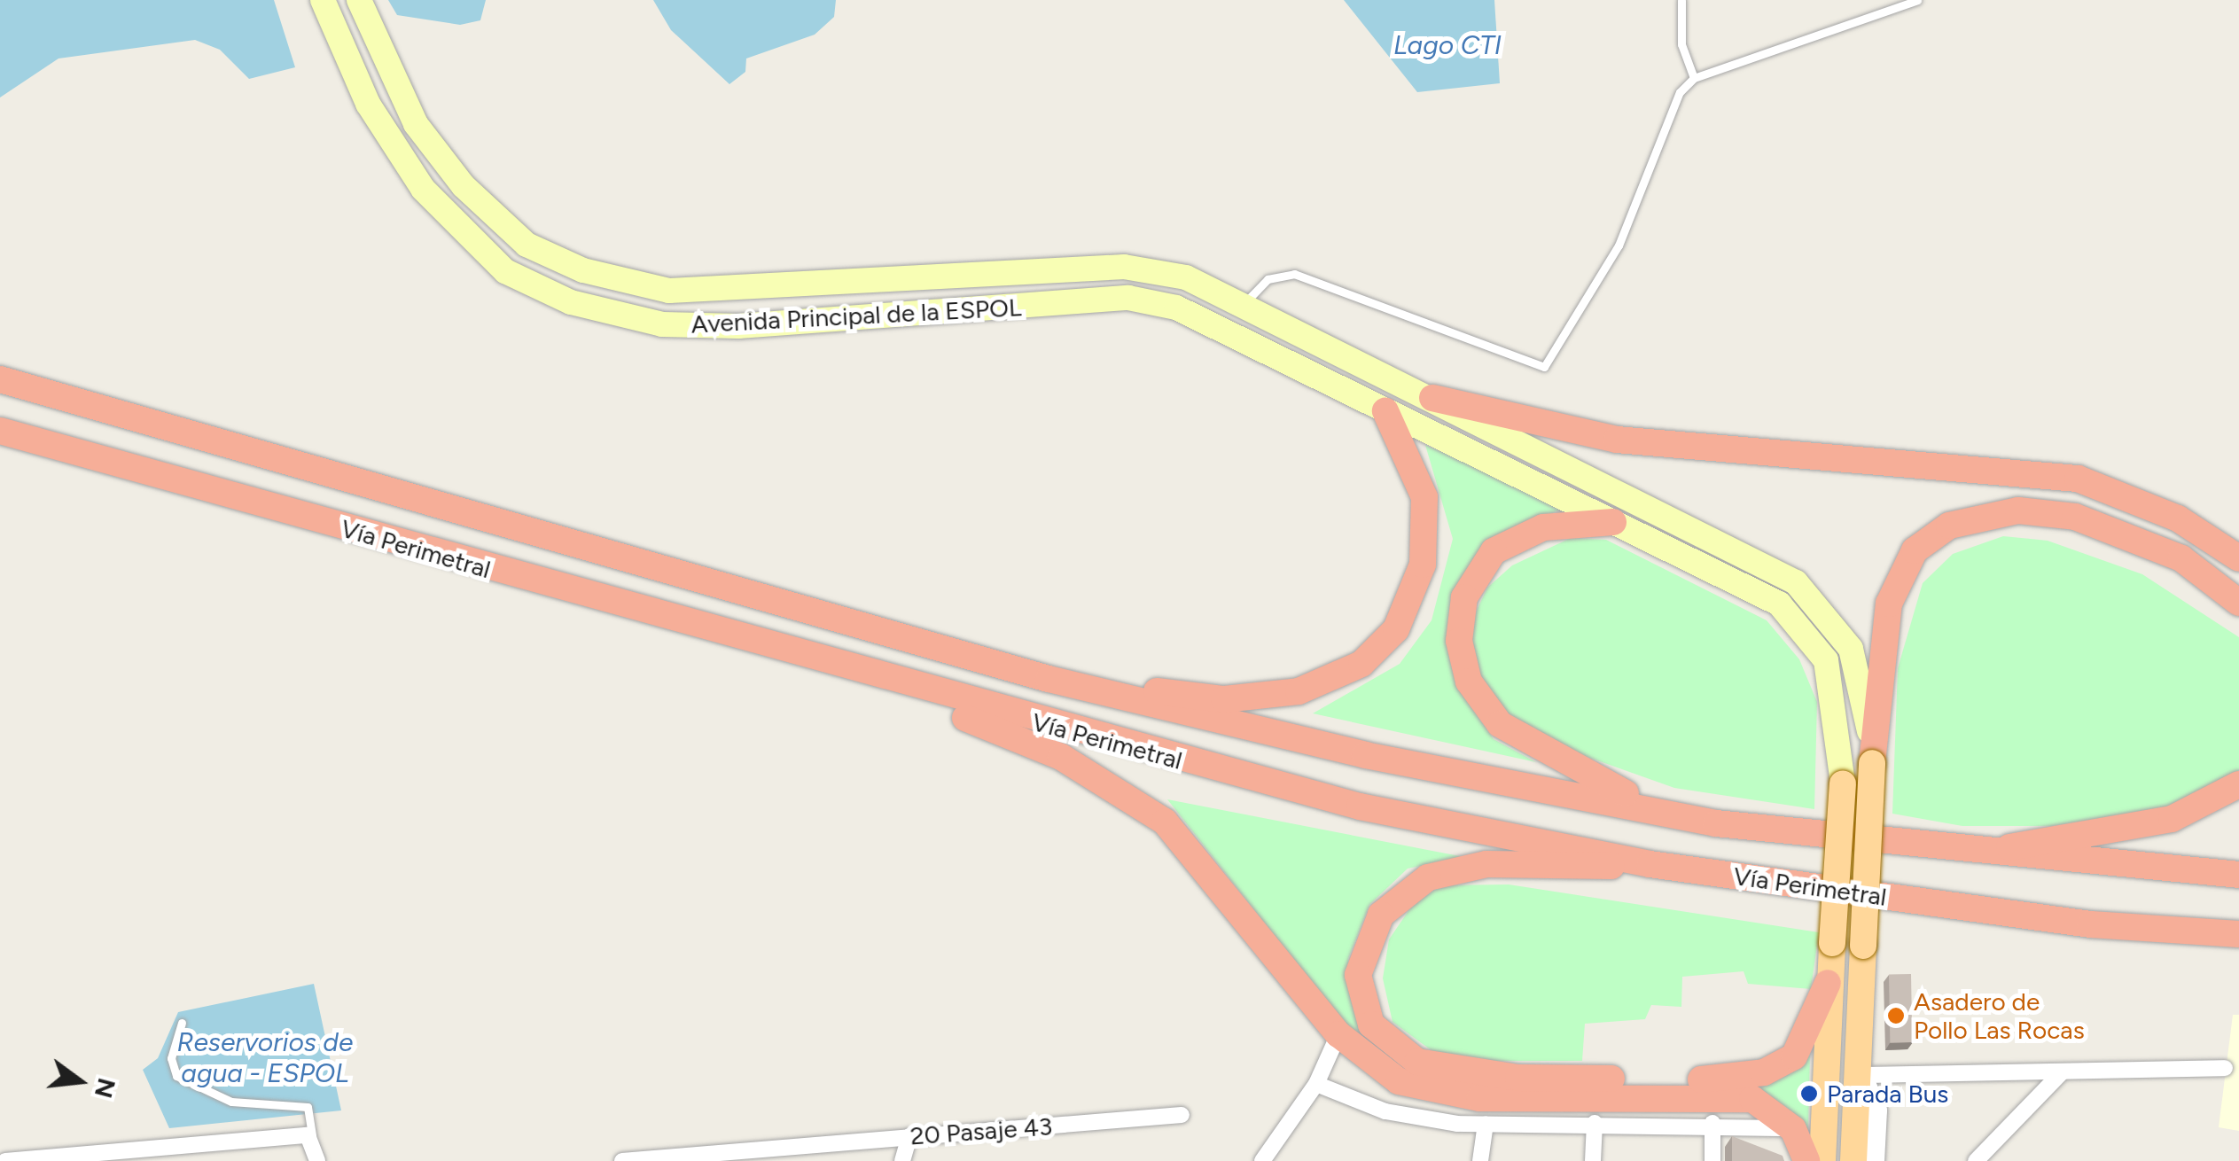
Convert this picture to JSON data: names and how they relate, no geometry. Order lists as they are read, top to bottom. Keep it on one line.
{"streets":{"highway":["Vía Perimetral"],"main road":["Avenida Principal de la ESPOL"],"street":["20 Pasaje 43"]},"water":["Lago CTI","Reservorios de agua - ESPOL"],"places":["Asadero de Pollo Las Rocas","Parada Bus"],"north":"right"}
